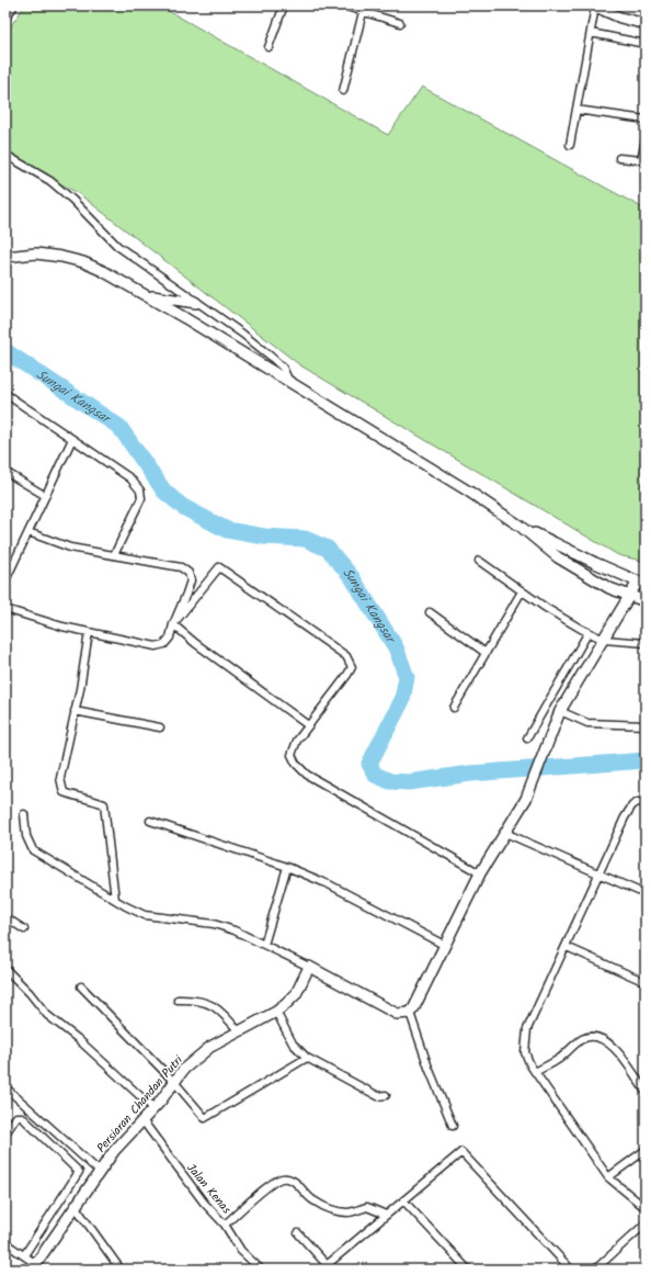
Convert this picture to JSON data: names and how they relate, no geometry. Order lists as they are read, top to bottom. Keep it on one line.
{"streets":{"street":["Persiaran Chandan Putri","Jalan Kenas"]},"crossings":[["Persiaran Chandan Putri","Jalan Kenas"]],"water":["Sungai Kangsar"]}
